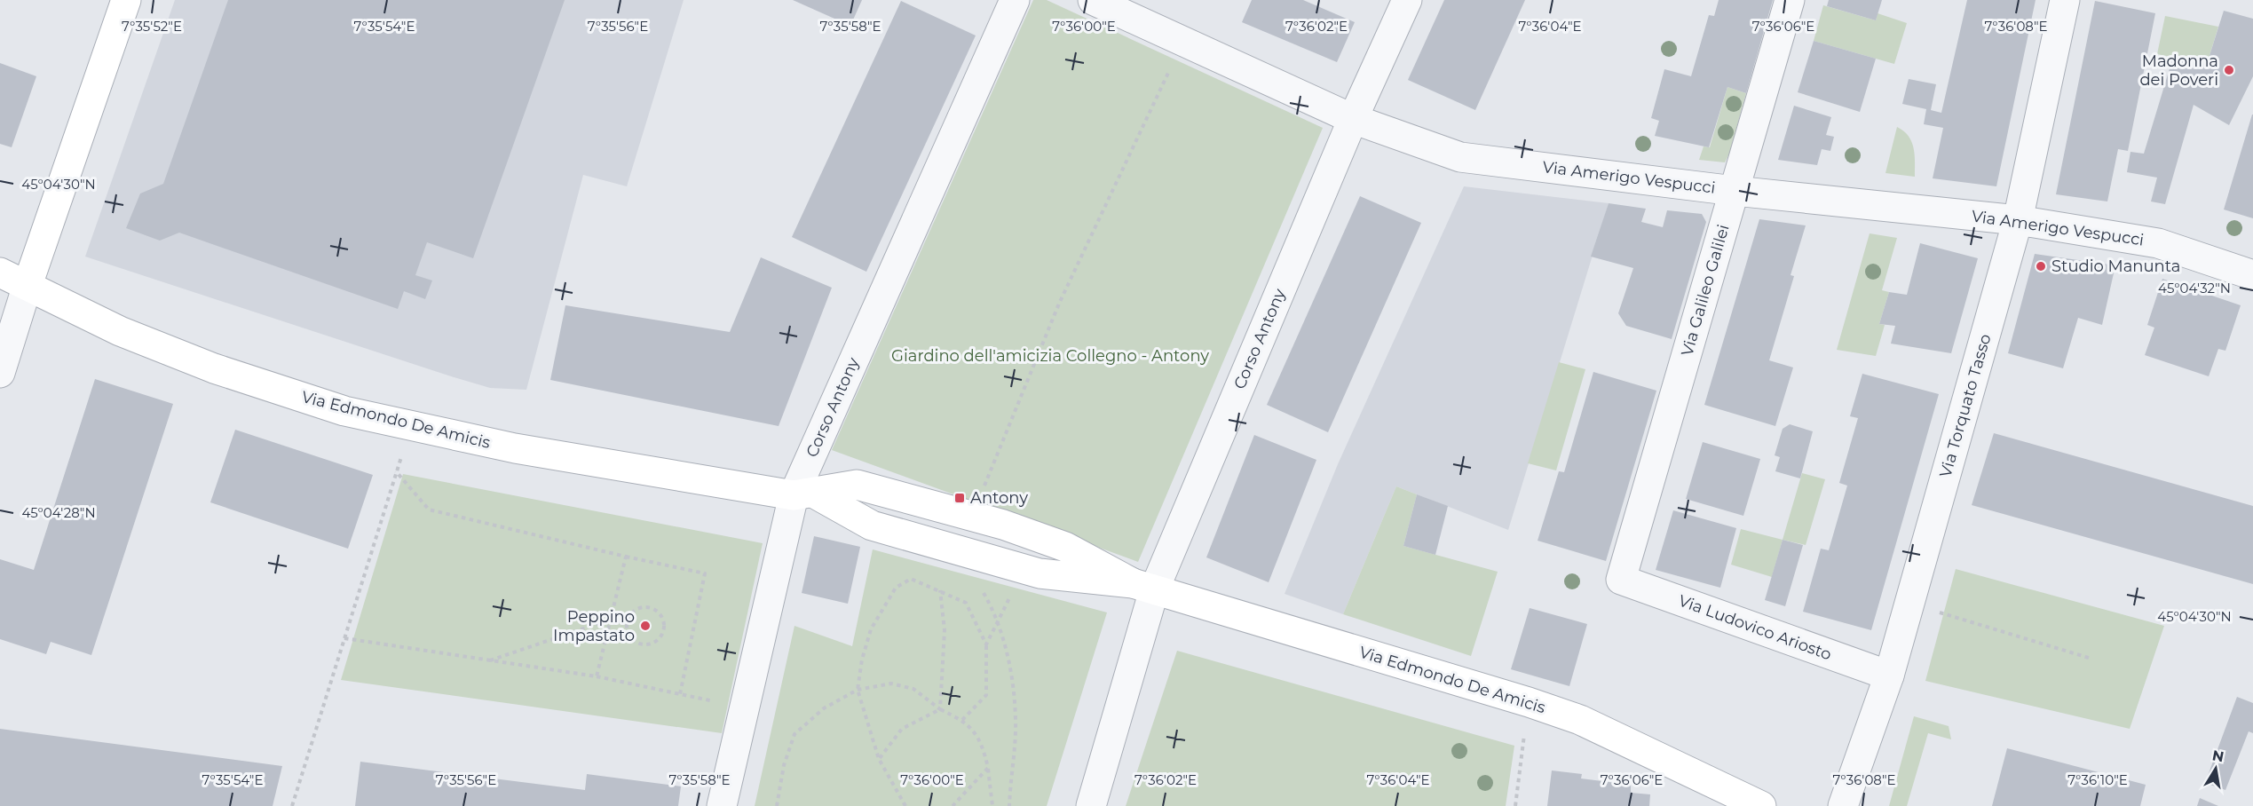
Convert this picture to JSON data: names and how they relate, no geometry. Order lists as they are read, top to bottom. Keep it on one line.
{"streets":{"street":["Via Amerigo Vespucci","Via Galileo Galilei","Corso Antony","Via Torquato Tasso","Via Edmondo De Amicis","Via Ludovico Ariosto"]},"crossings":[["Via Amerigo Vespucci","Via Galileo Galilei"],["Via Amerigo Vespucci","Corso Antony"],["Via Amerigo Vespucci","Via Torquato Tasso"],["Via Galileo Galilei","Via Ludovico Ariosto"],["Corso Antony","Via Edmondo De Amicis"],["Via Torquato Tasso","Via Ludovico Ariosto"]],"parks":["Giardino dell'amicizia Collegno - Antony"],"places":{"other":["Madonna dei Poveri","Studio Manunta","Peppino Impastato"],"transit":["Antony"]},"north":"top","coordinates":["7°35'52\"E","7°35'54\"E","7°35'56\"E","7°35'58\"E","7°36'00\"E","7°36'02\"E","7°36'04\"E","7°36'06\"E","7°36'08\"E","45°04'30\"N","45°04'32\"N","45°04'28\"N","7°36'10\"E"]}
